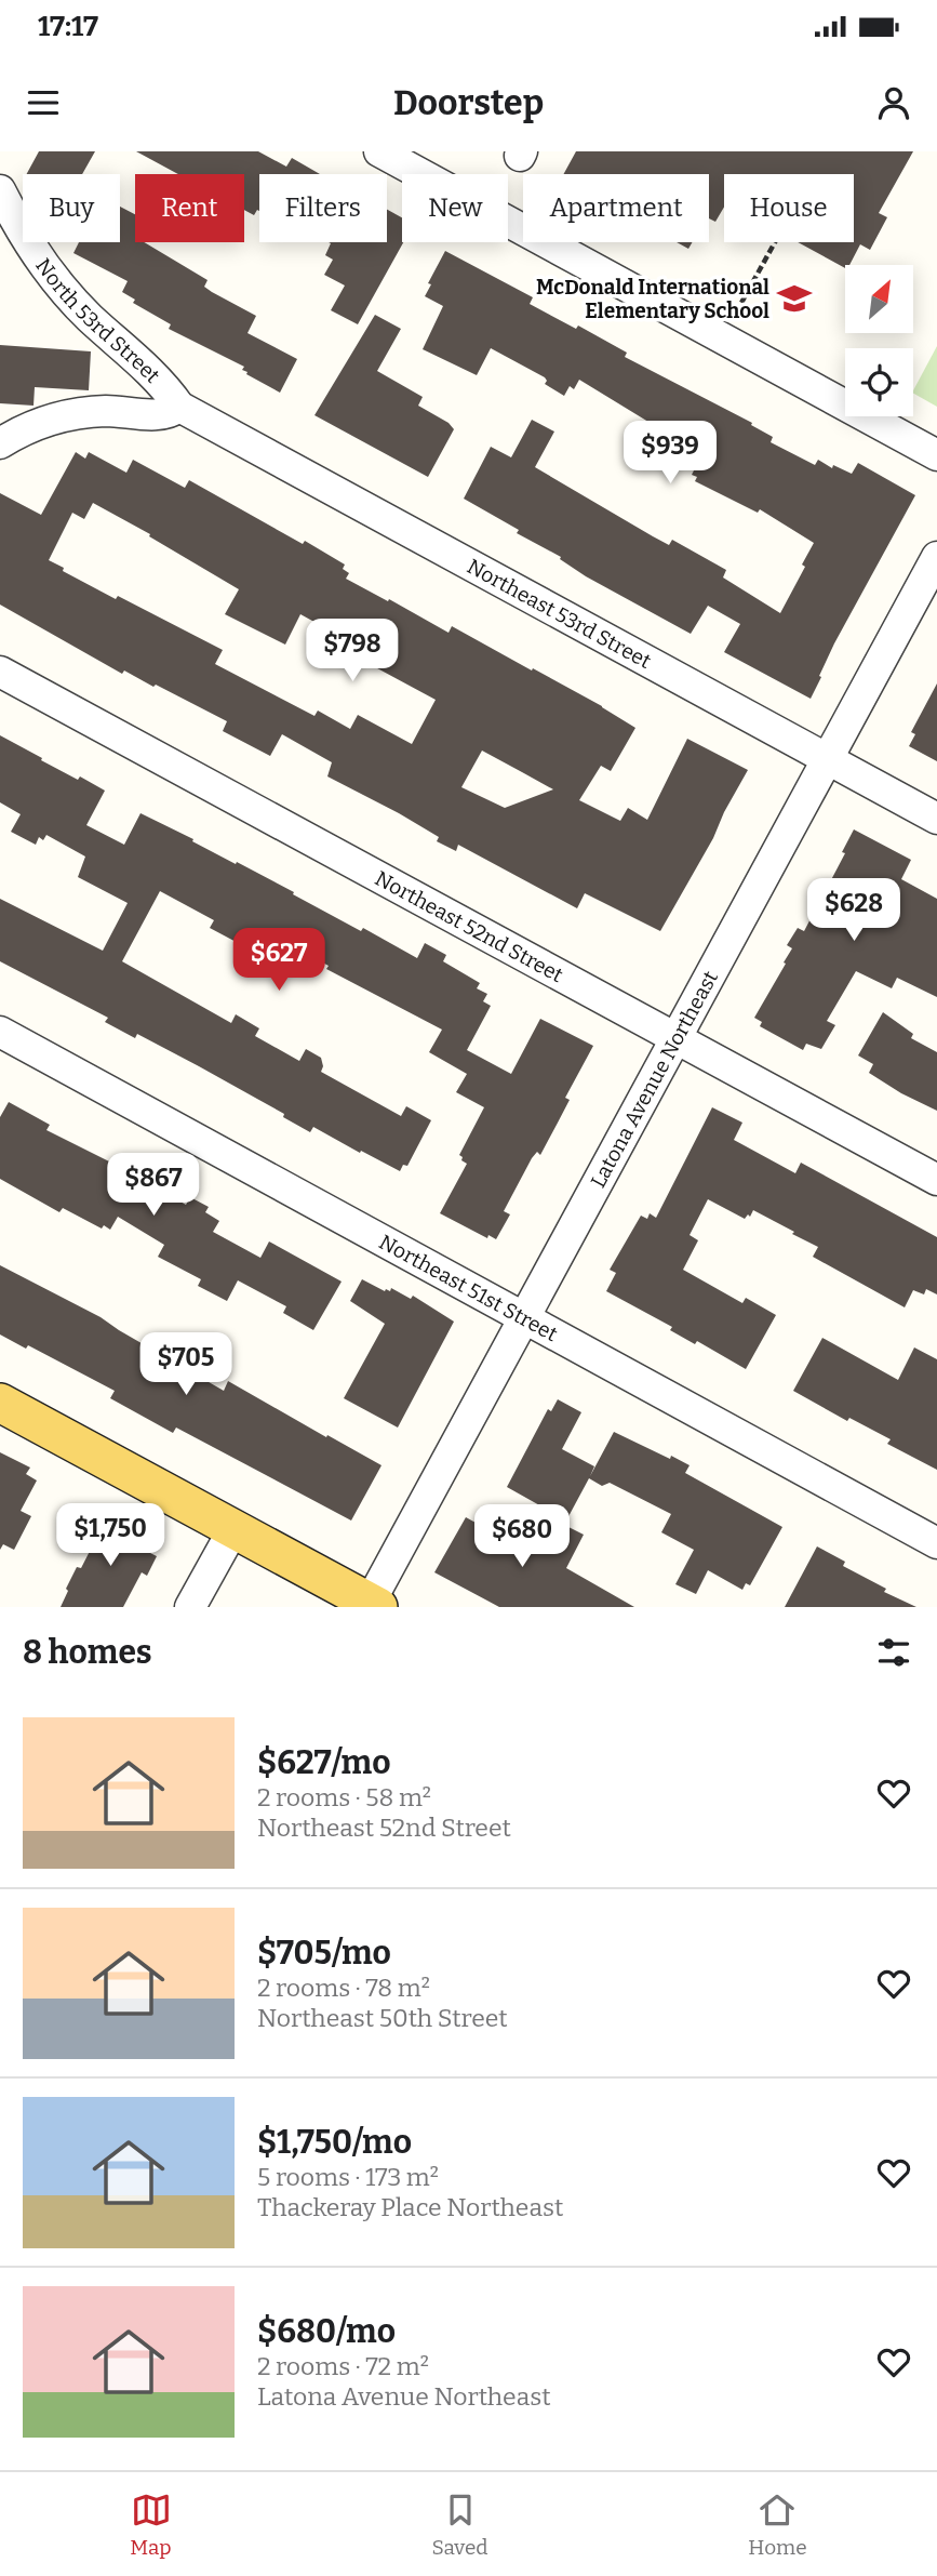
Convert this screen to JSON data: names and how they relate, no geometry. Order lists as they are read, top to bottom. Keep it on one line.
{"streets":{"street":["North 53rd Street","Northeast 53rd Street","Northeast 52nd Street","Latona Avenue Northeast","Northeast 51st Street"]},"crossings":[["North 53rd Street","Northeast 53rd Street"],["Northeast 53rd Street","Latona Avenue Northeast"],["Northeast 52nd Street","Latona Avenue Northeast"],["Latona Avenue Northeast","Northeast 51st Street"]],"places":{"school or university":["McDonald International Elementary School"]},"north":"top right","page":{"status":"17:17","header":"Doorstep","chip":["Buy","Rent","Filters","New","Apartment","House"],"price":["$939","$798","$628","$627","$867","$705","$1,750","$680"],"heading":"8 homes","list":[{"name":"$627/mo","note":"2 rooms · 58 m² · Northeast 52nd Street"},{"name":"$705/mo","note":"2 rooms · 78 m² · Northeast 50th Street"},{"name":"$1,750/mo","note":"5 rooms · 173 m² · Thackeray Place Northeast"},{"name":"$680/mo","note":"2 rooms · 72 m² · Latona Avenue Northeast"}],"tabs":["Map","Saved","Home"]}}
